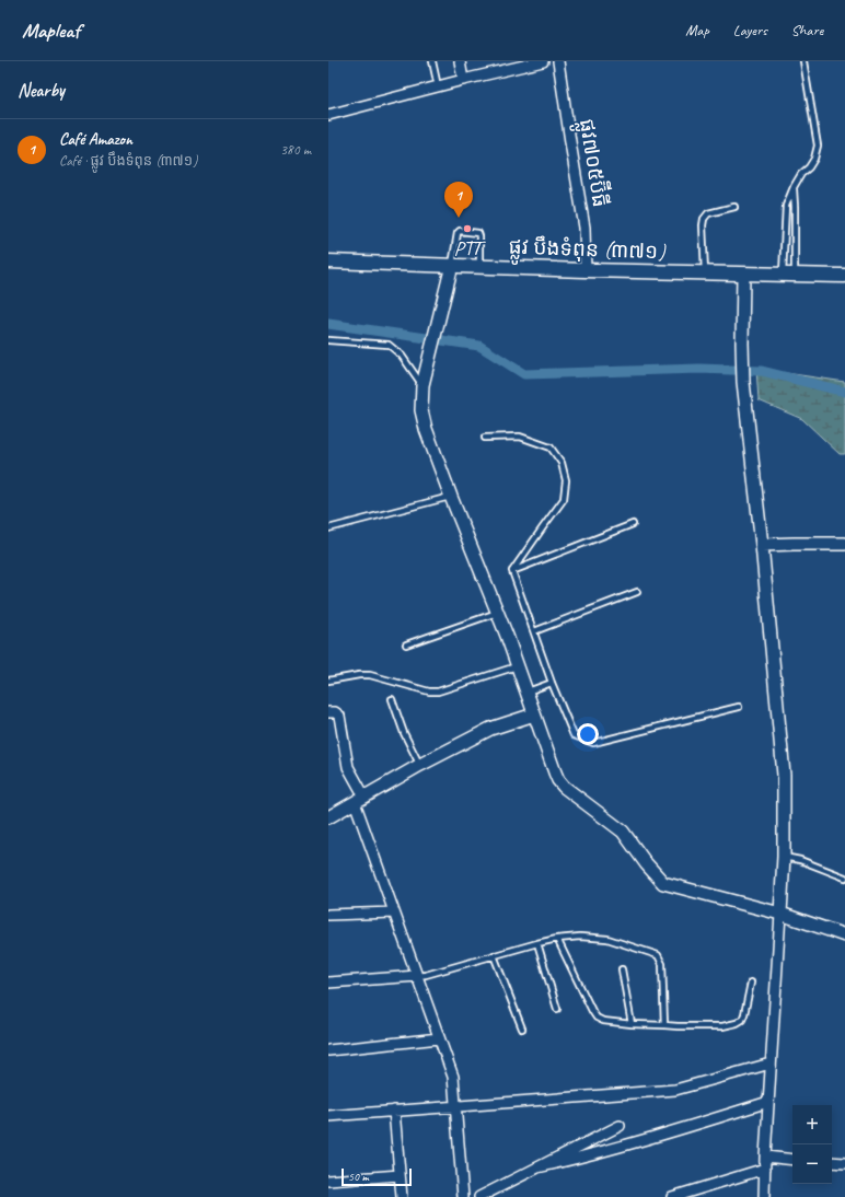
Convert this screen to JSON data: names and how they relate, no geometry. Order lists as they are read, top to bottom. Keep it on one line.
{"streets":{"main road":["ផ្លូវ បឹងទំពុន (៣៧១)"],"street":["ផ្លូវ៧០៥ប៊ីធី"]},"crossings":[["ផ្លូវ៧០៥ប៊ីធី","ផ្លូវ បឹងទំពុន (៣៧១)"]],"places":["PTT"],"scale_bar":"50 m","page":{"header":"Mapleaf","nav":["Map","Layers","Share"],"heading":"Nearby","list":[{"mark":"1","name":"Café Amazon","note":"Café · ផ្លូវ បឹងទំពុន (៣៧១)","value":"380 m"}],"pins":"1","map_buttons":["+","−"],"scale":"50 m"}}
